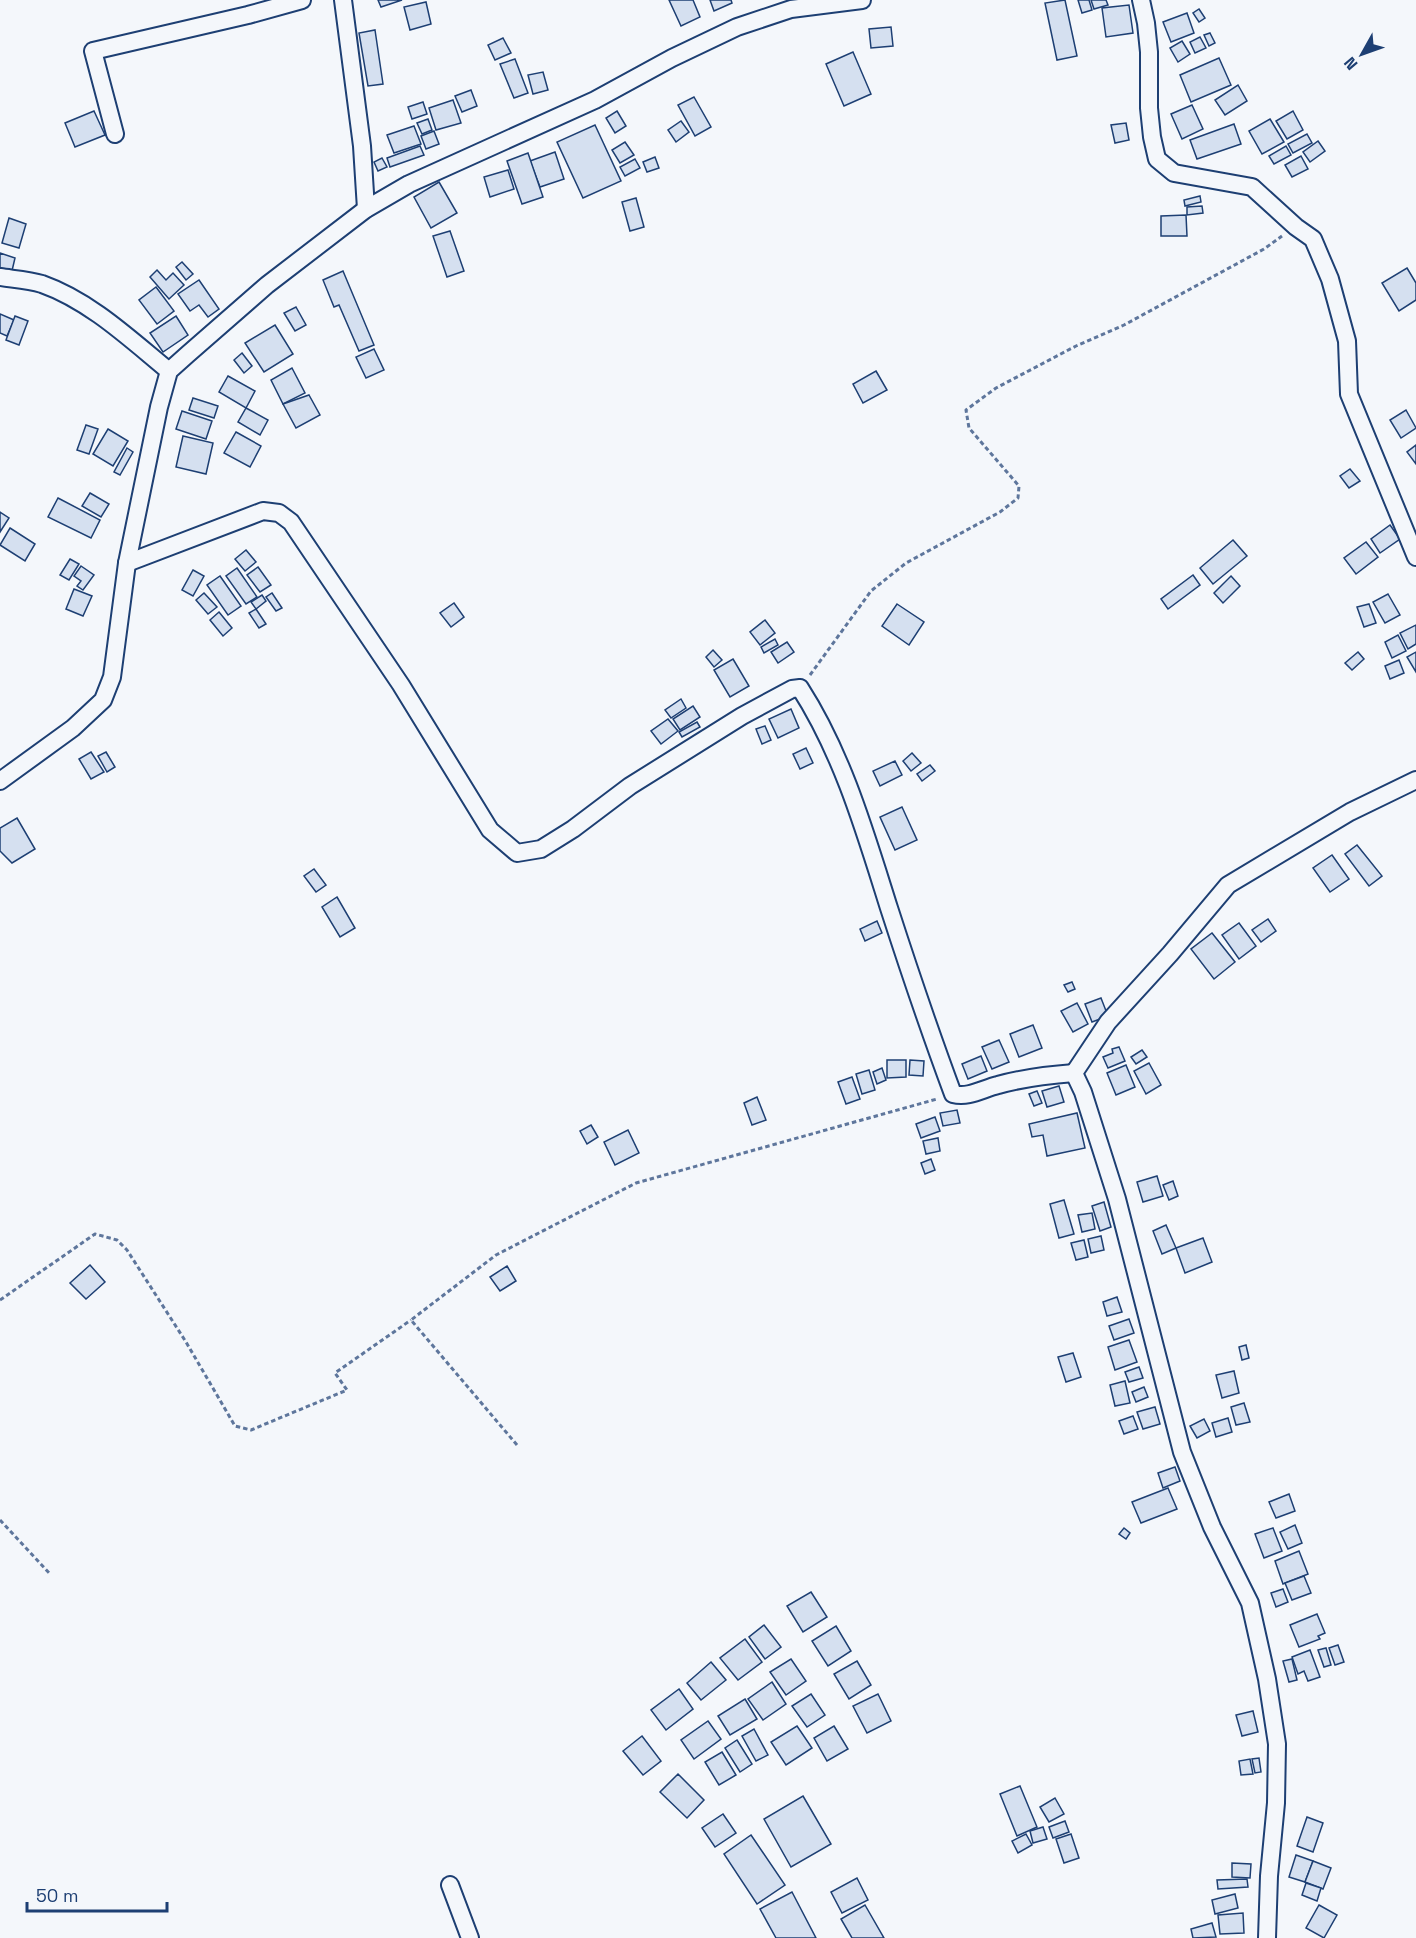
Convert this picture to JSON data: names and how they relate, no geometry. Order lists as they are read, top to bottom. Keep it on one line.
{"scale_bar":"50 m","north":"bottom left"}
